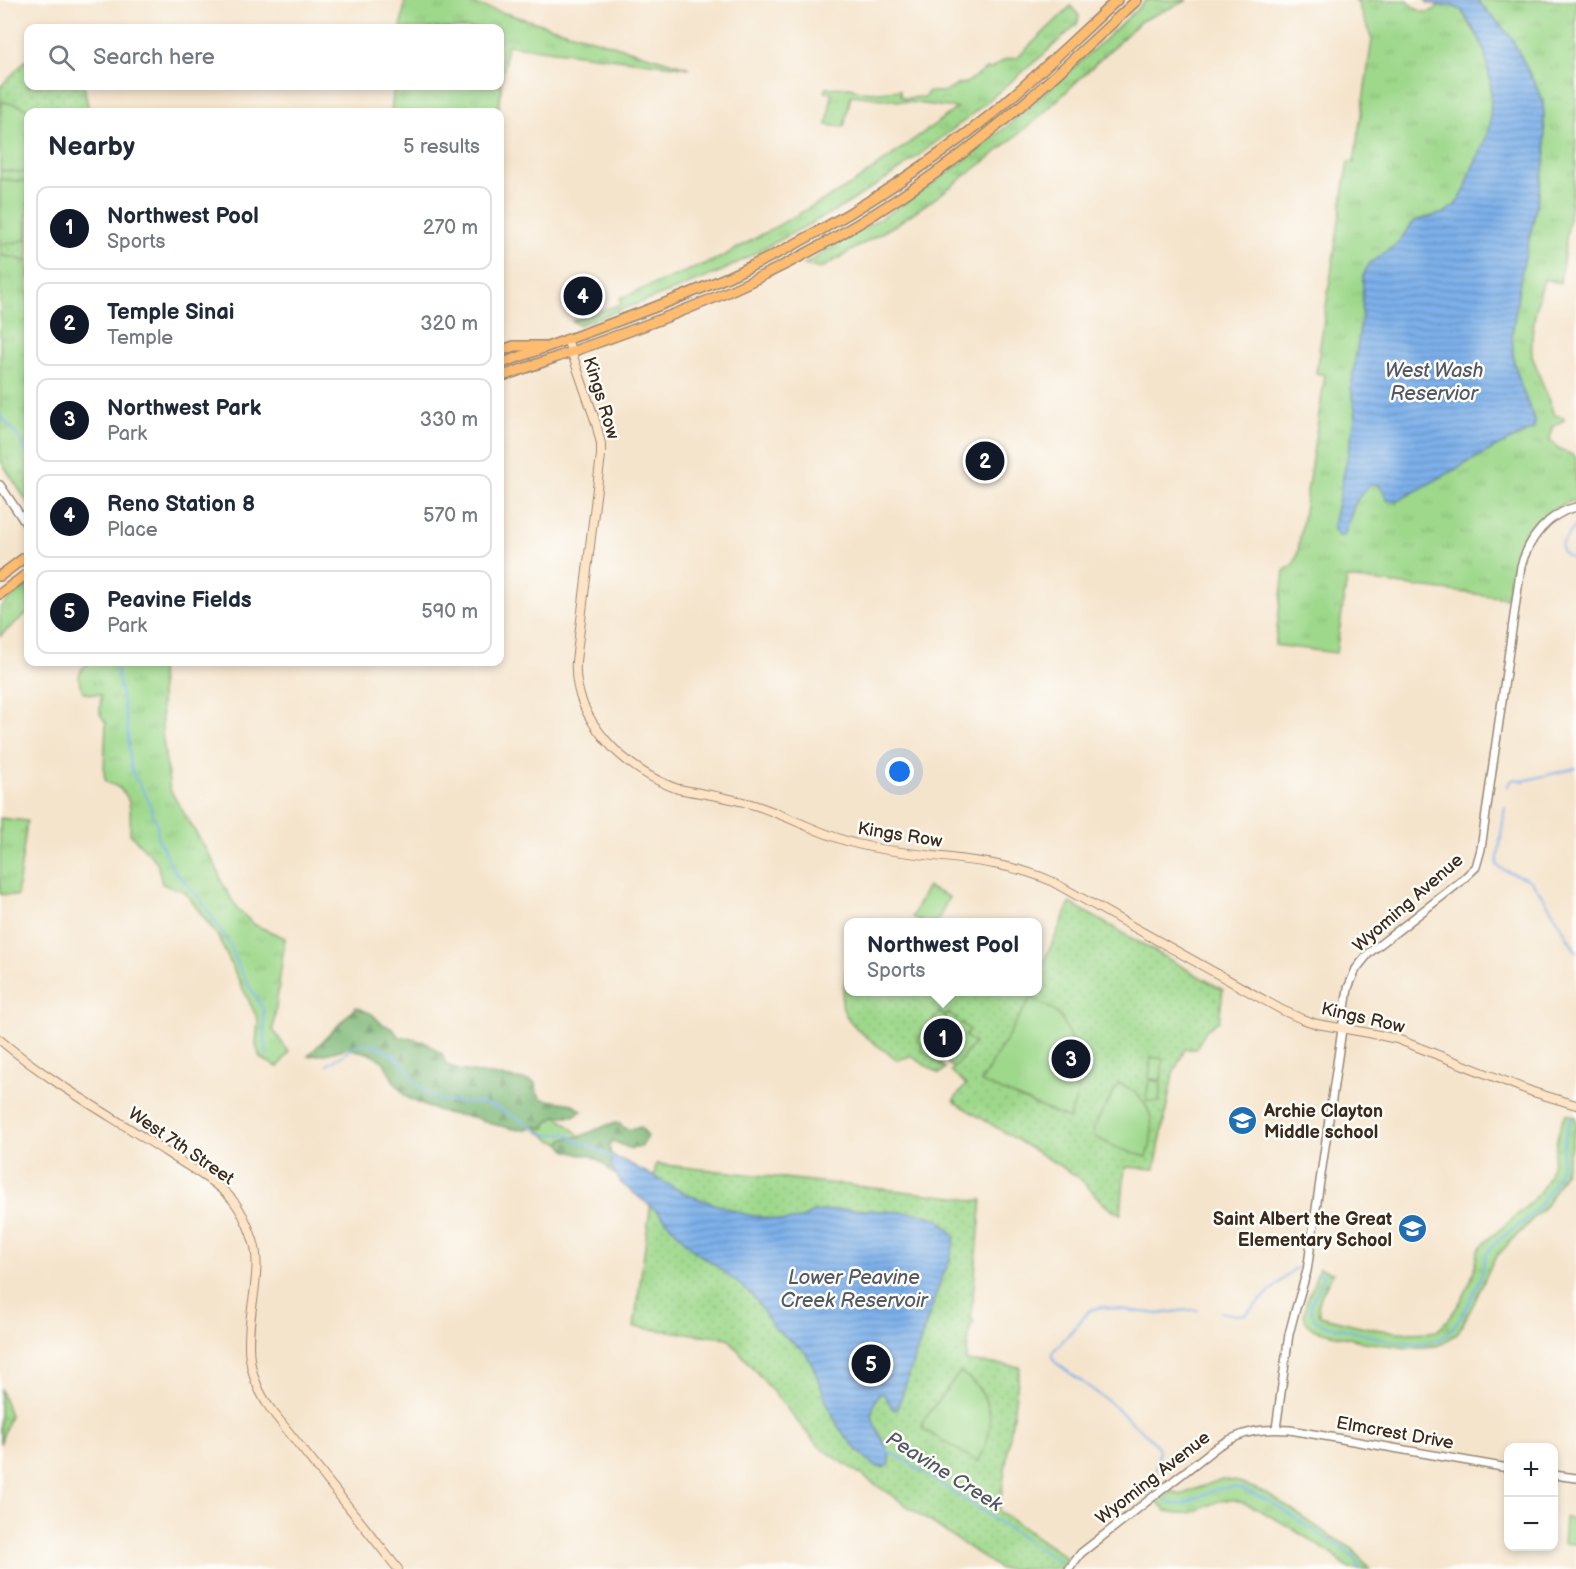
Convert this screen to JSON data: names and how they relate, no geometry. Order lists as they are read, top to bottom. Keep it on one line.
{"streets":{"main road":["Kings Row","West 7th Street"],"street":["Wyoming Avenue","Elmcrest Drive"]},"crossings":[["Kings Row","Wyoming Avenue"],["Wyoming Avenue","Elmcrest Drive"]],"water":["West Wash Reservior","Lower Peavine Creek Reservoir","Peavine Creek"],"places":{"school or university":["Archie Clayton Middle school","Saint Albert the Great Elementary School"]},"page":{"search":"Search here","heading":["Nearby","5 results"],"list":[{"mark":"1","name":"Northwest Pool","note":"Sports","value":"270 m"},{"mark":"2","name":"Temple Sinai","note":"Temple","value":"320 m"},{"mark":"3","name":"Northwest Park","note":"Park","value":"330 m"},{"mark":"4","name":"Reno Station 8","note":"Place","value":"570 m"},{"mark":"5","name":"Peavine Fields","note":"Park","value":"590 m"}],"pins":["4","2","1","3","5"],"popup":["Northwest Pool","Sports"],"map_buttons":["+","−"]}}
